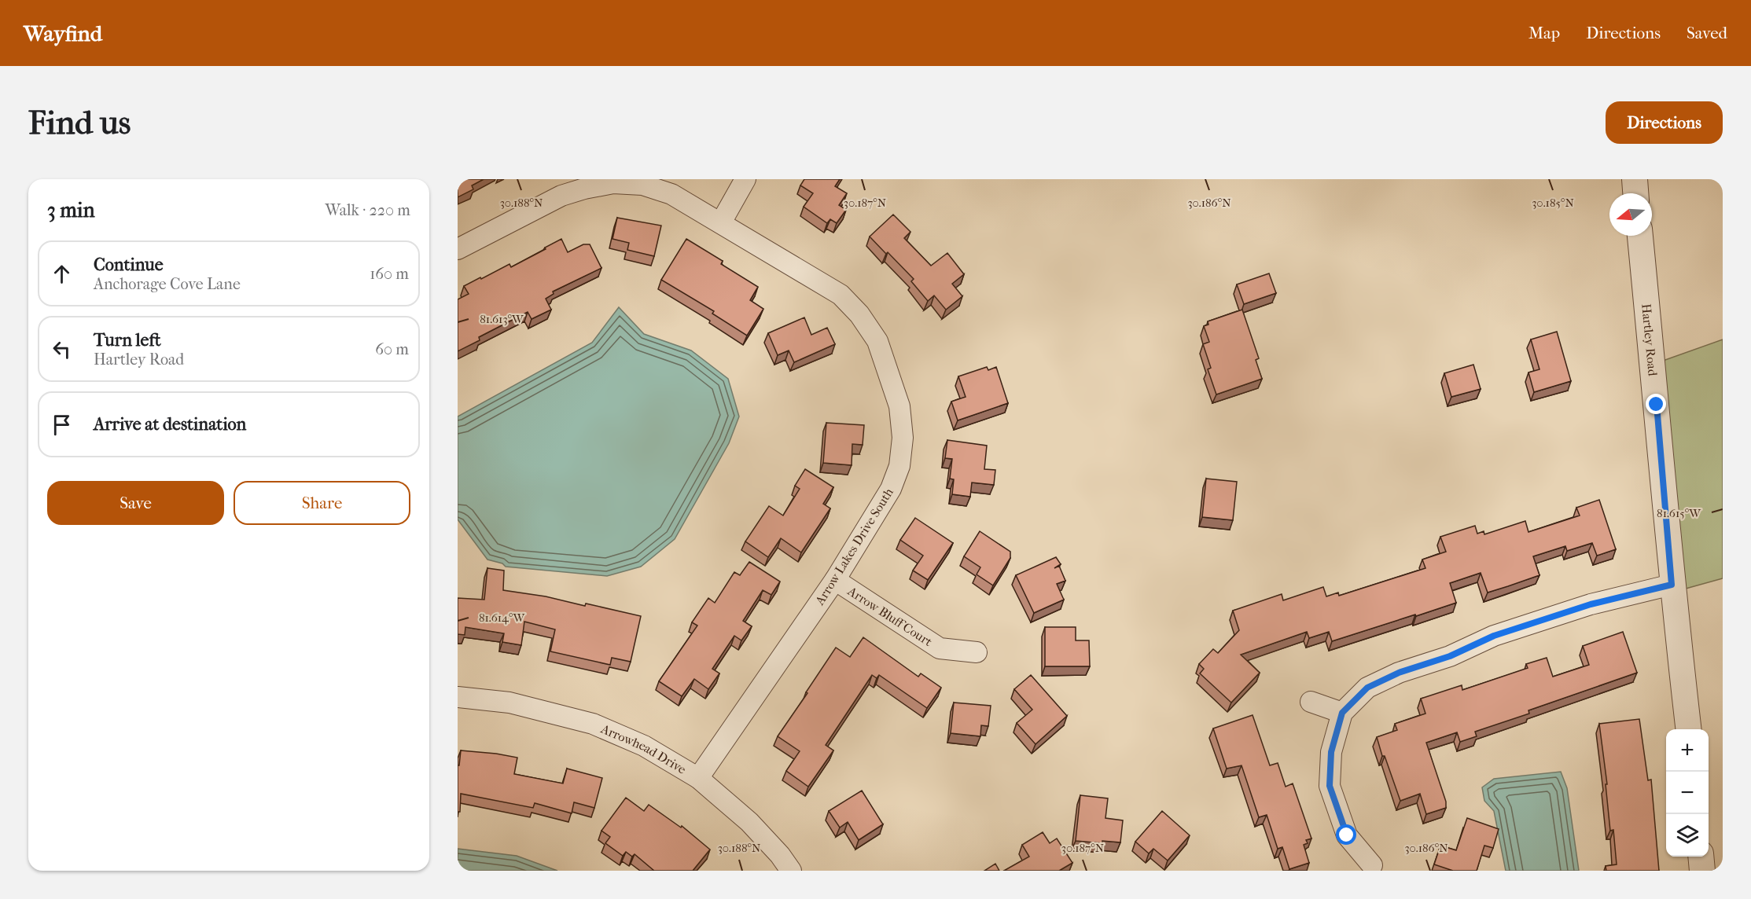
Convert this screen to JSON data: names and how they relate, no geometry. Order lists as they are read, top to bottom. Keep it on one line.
{"streets":{"street":["Hartley Road","Arrow Lakes Drive South","Arrow Bluff Court","Arrowhead Drive"]},"crossings":[["Arrow Lakes Drive South","Arrow Bluff Court"],["Arrow Lakes Drive South","Arrowhead Drive"]],"north":"left","page":{"header":"Wayfind","nav":["Map","Directions","Saved"],"buttons":["Directions",["Save","Share"]],"title":"Find us","heading":["3 min","Walk · 220 m"],"list":[["Continue","Anchorage Cove Lane","160 m"],["Turn left","Hartley Road","60 m"],"Arrive at destination"],"map_buttons":["+","−"]},"coordinates":["30.188°N","30.187°N","30.186°N","30.185°N","81.613°W","81.615°W","81.614°W"]}
